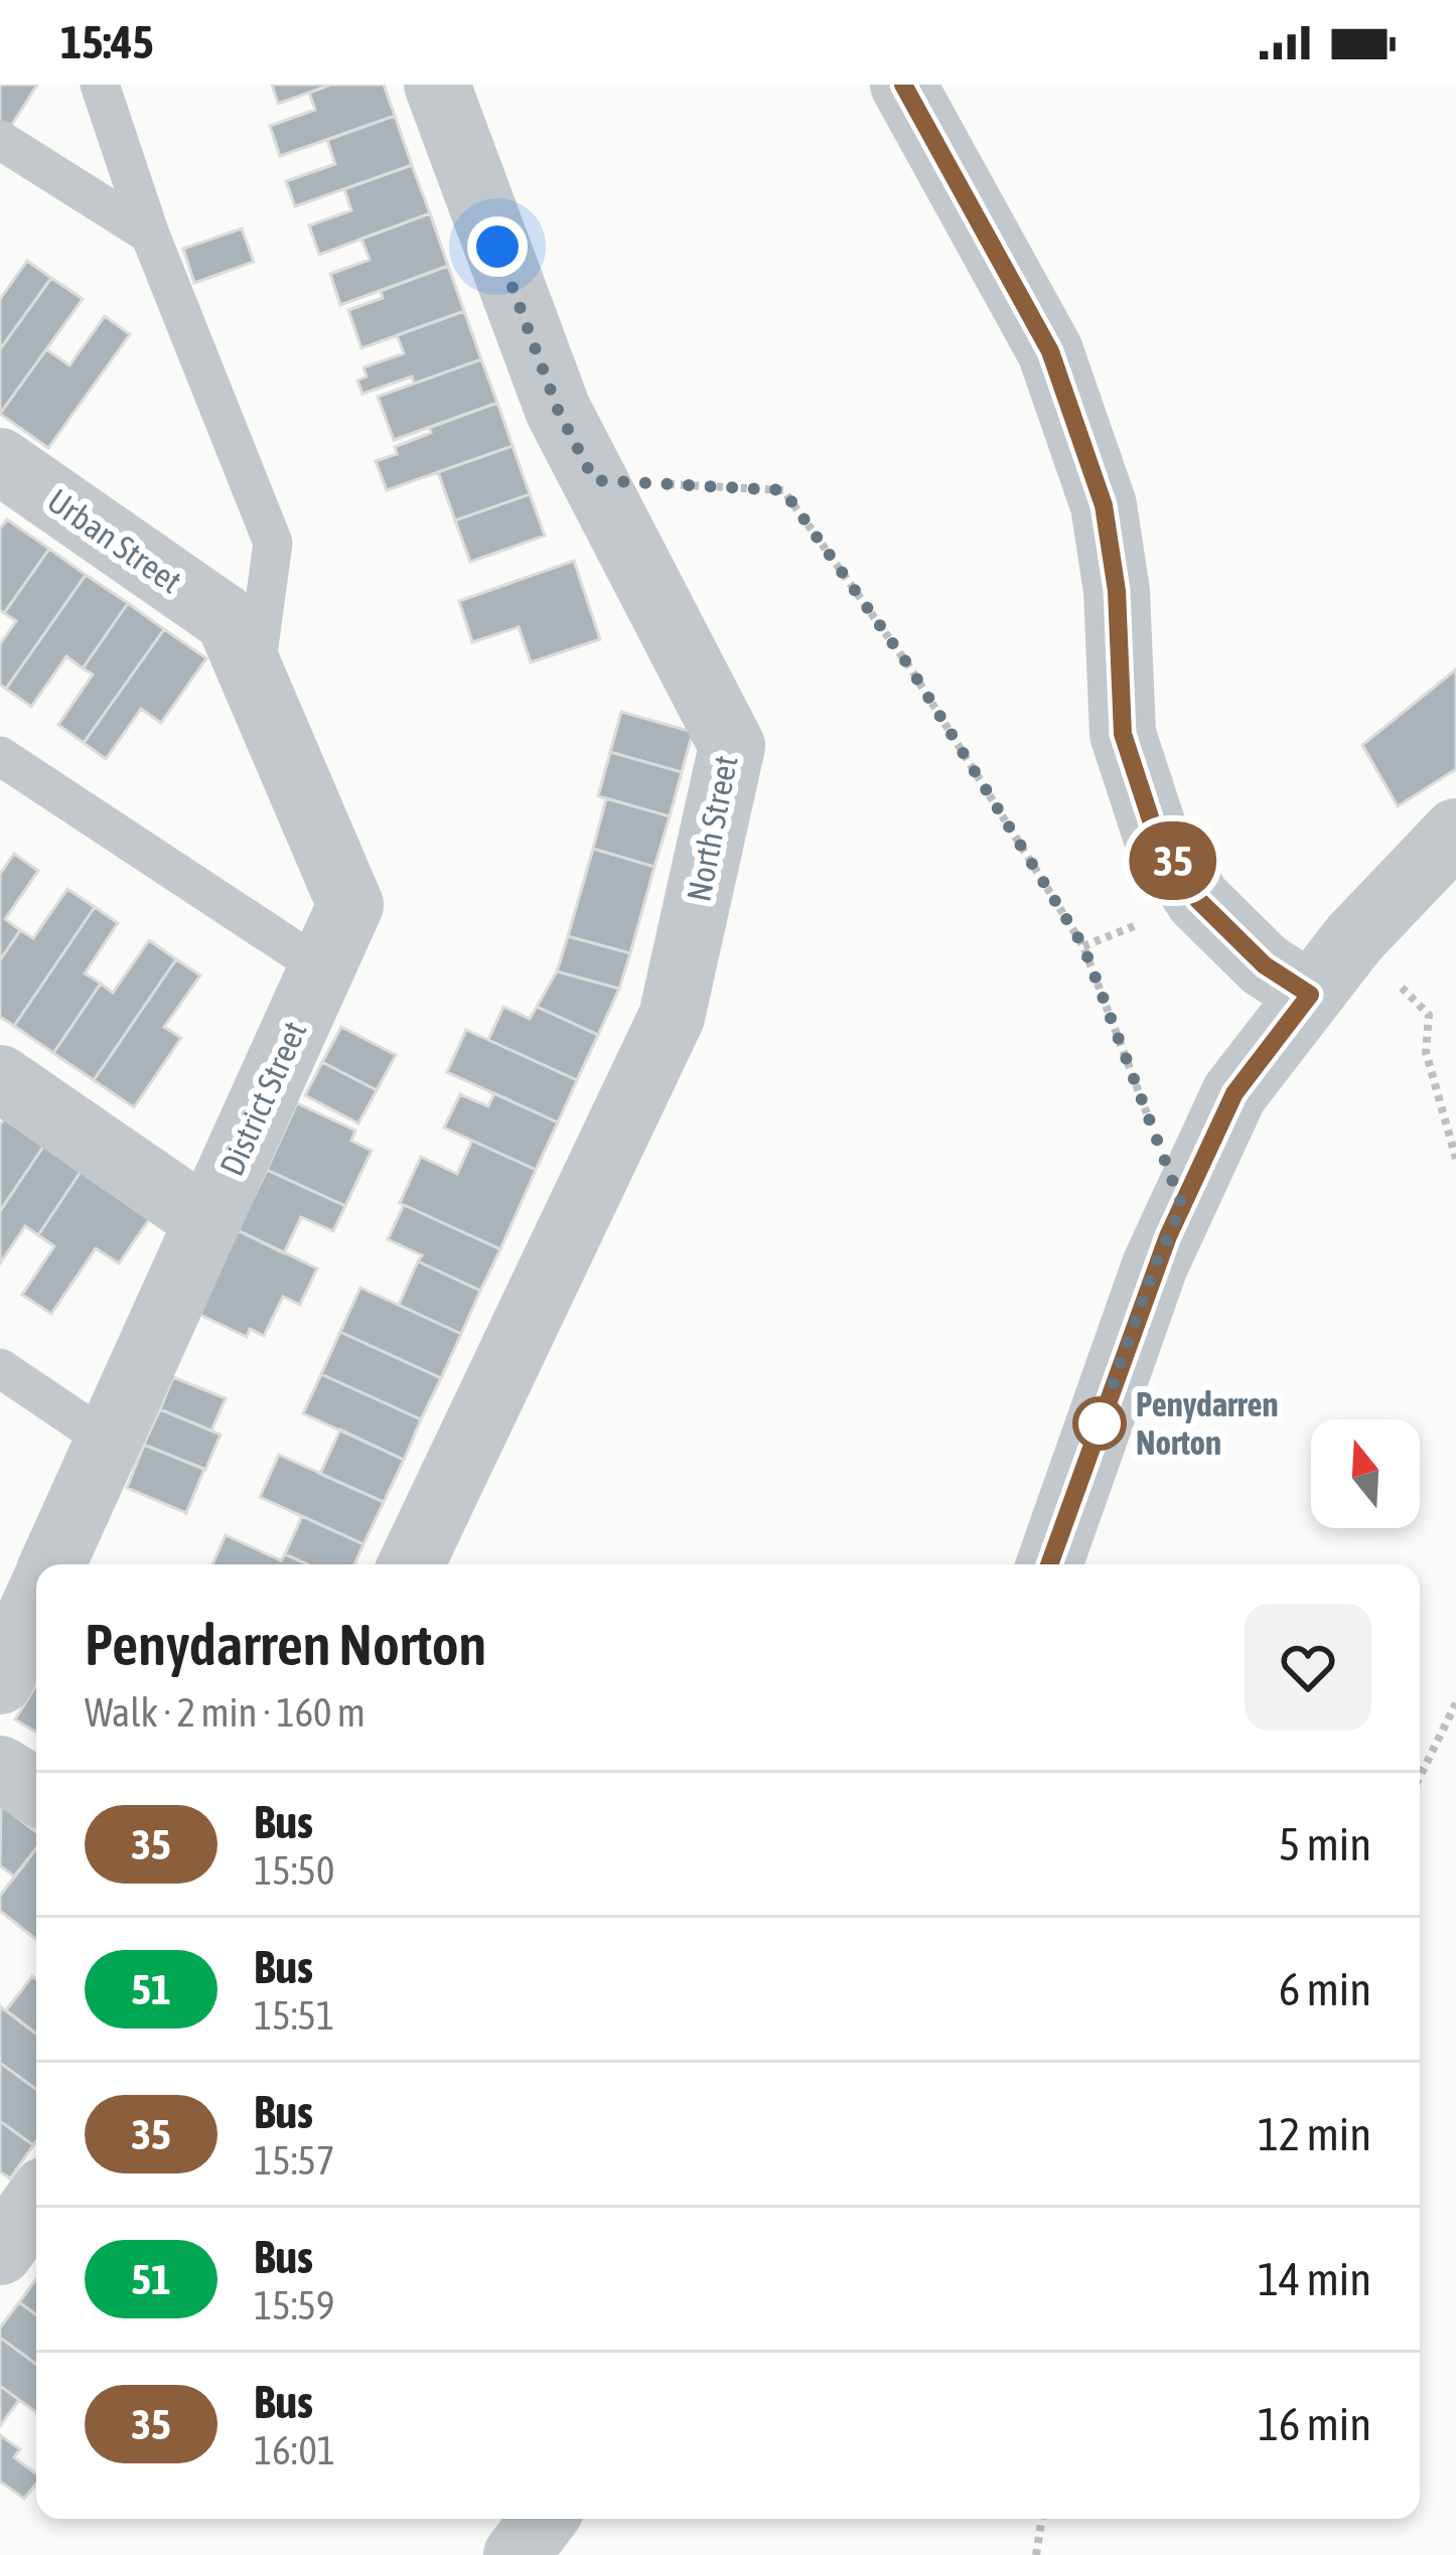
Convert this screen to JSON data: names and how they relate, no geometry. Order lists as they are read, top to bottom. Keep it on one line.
{"streets":{"street":["Urban Street","North Street","District Street"]},"crossings":[["Urban Street","District Street"]],"places":["Penydarren Norton"],"lines":["bus line 35"],"north":"top","page":{"status":"15:45","on_map":"35","heading":["Penydarren Norton","Walk · 2 min · 160 m"],"list":[{"mark":"35","name":"Bus","note":"15:50","value":"5 min"},{"mark":"51","name":"Bus","note":"15:51","value":"6 min"},{"mark":"35","name":"Bus","note":"15:57","value":"12 min"},{"mark":"51","name":"Bus","note":"15:59","value":"14 min"},{"mark":"35","name":"Bus","note":"16:01","value":"16 min"}]}}
